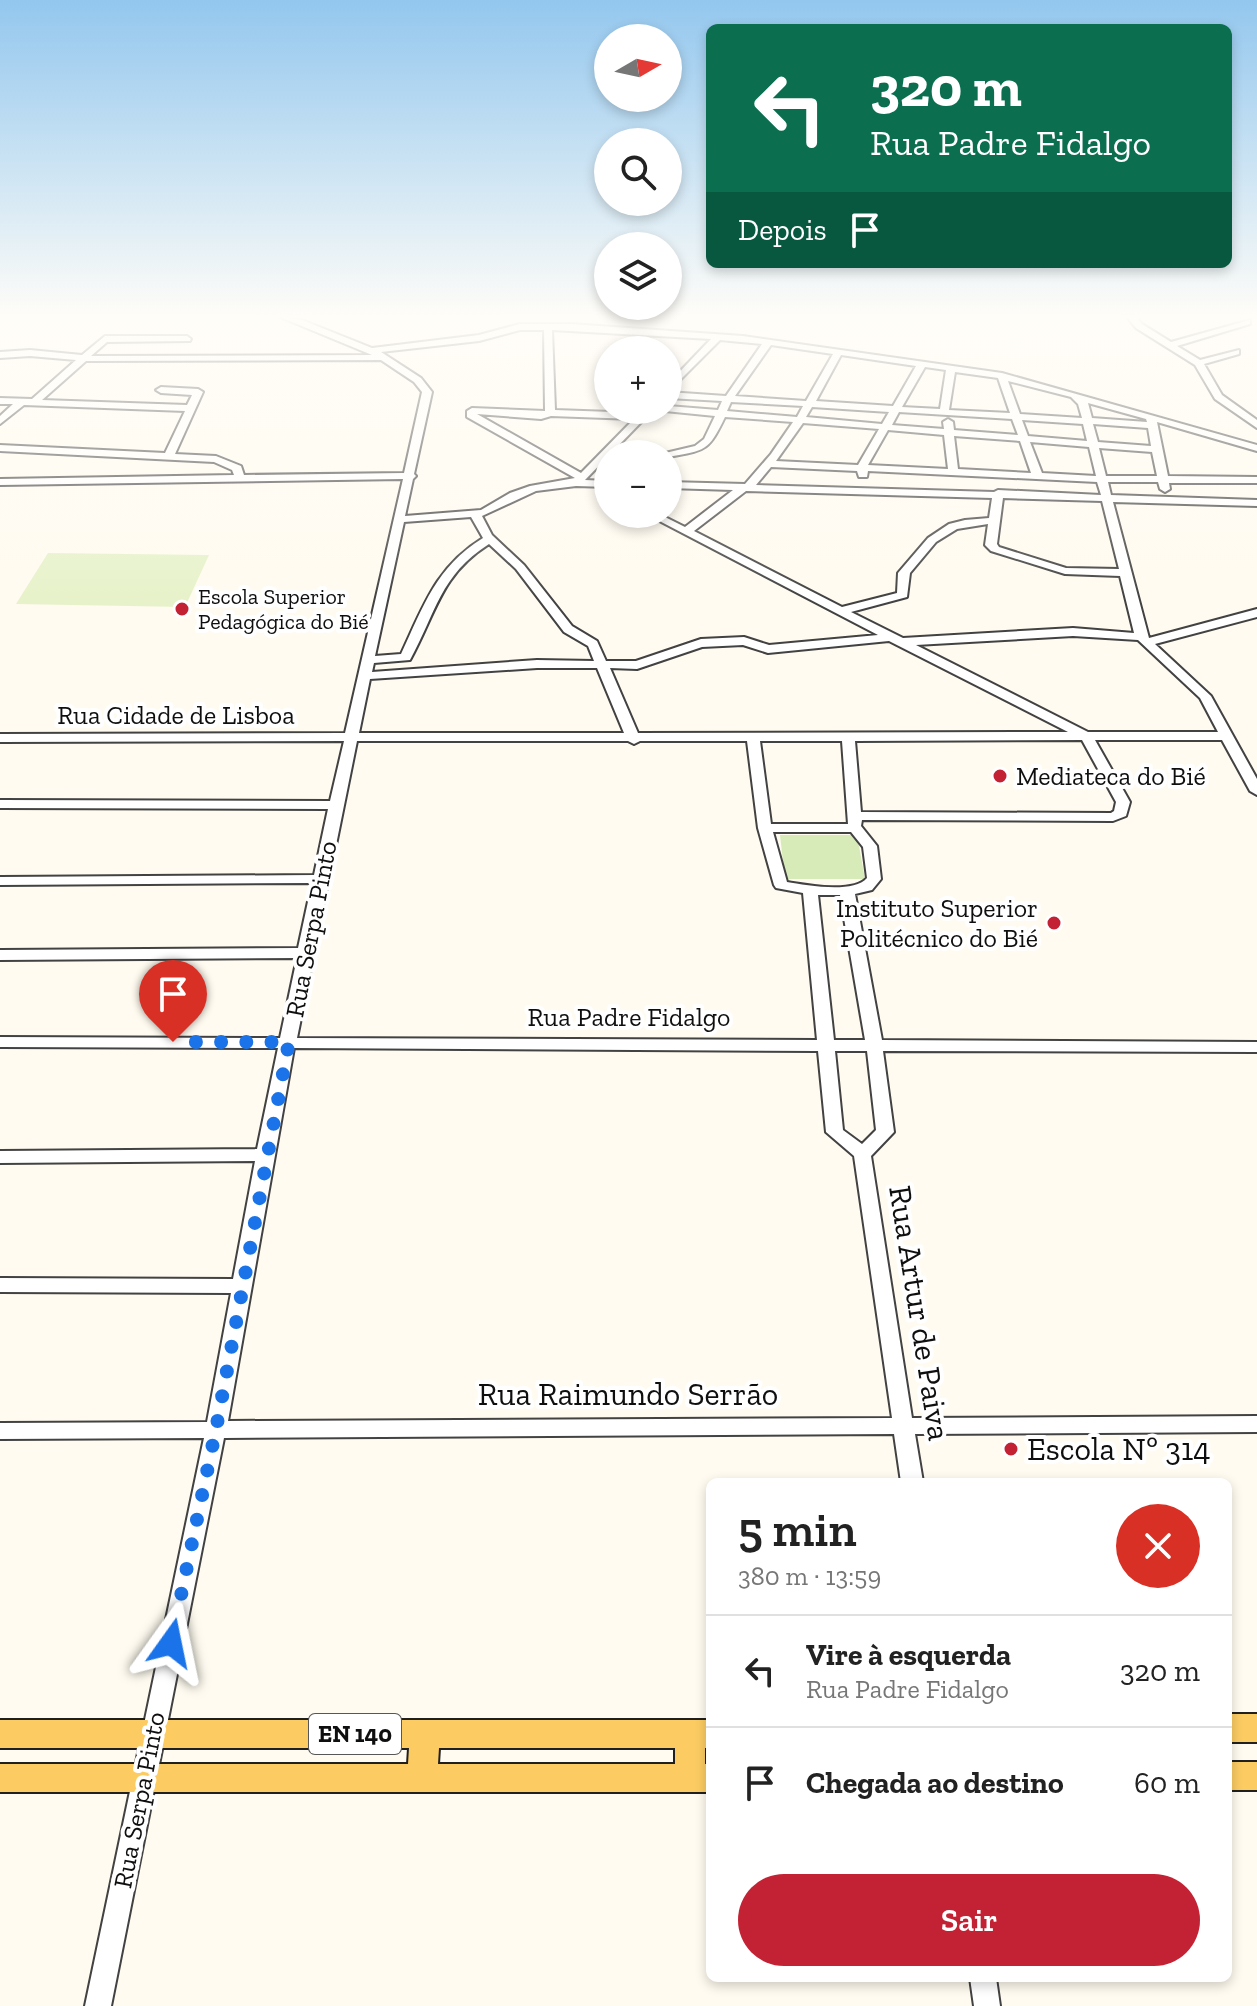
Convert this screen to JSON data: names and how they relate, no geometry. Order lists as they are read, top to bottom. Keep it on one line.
{"streets":{"main road":["EN 140"],"street":["Rua Cidade de Lisboa","Rua Serpa Pinto","Rua Padre Fidalgo","Rua Artur de Paiva","Rua Raimundo Serrão"]},"crossings":[["Rua Cidade de Lisboa","Rua Serpa Pinto"],["Rua Serpa Pinto","Rua Padre Fidalgo"],["Rua Serpa Pinto","Rua Raimundo Serrão"],["Rua Serpa Pinto","EN 140"],["Rua Artur de Paiva","Rua Raimundo Serrão"]],"places":["Escola Superior Pedagógica do Bié","Mediateca do Bié","Instituto Superior Politécnico do Bié","Escola Nº 314"],"north":"right","page":{"map_buttons":["+","−"],"turn":["320 m","Rua Padre Fidalgo"],"then":"Depois","heading":["5 min","380 m · 13:59"],"list":[{"name":"Vire à esquerda","note":"Rua Padre Fidalgo","value":"320 m"},{"name":"Chegada ao destino","value":"60 m"}],"buttons":"Sair"}}
